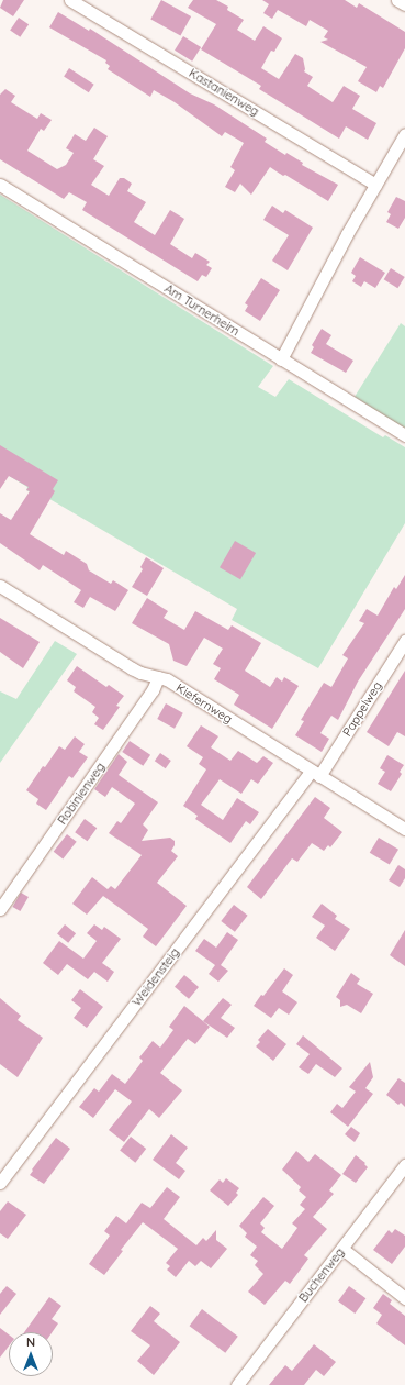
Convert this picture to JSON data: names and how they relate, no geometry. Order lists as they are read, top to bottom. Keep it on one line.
{"streets":{"street":["Kastanienweg","Am Turnerheim","Kiefernweg","Pappelweg","Robinienweg","Weidensteig","Buchenweg"]},"crossings":[["Kiefernweg","Pappelweg"],["Kiefernweg","Robinienweg"],["Kiefernweg","Weidensteig"],["Pappelweg","Weidensteig"]],"north":"top"}
